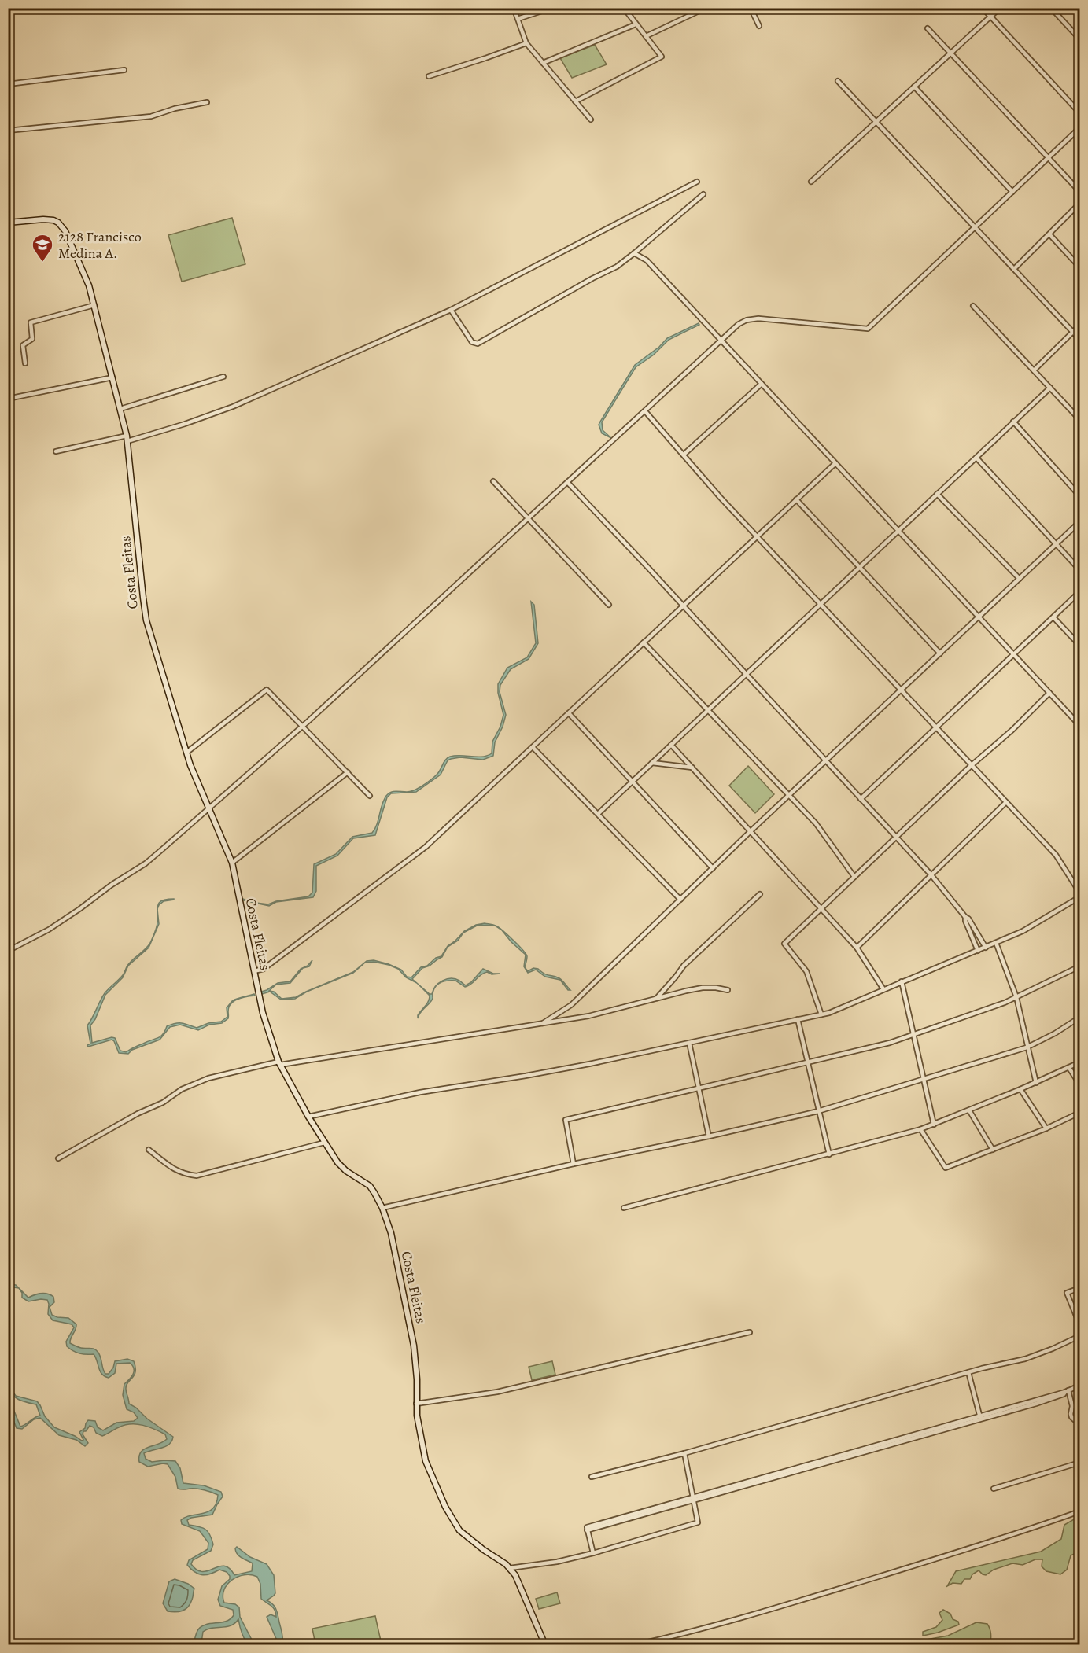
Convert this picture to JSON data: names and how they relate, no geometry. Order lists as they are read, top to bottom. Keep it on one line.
{"streets":{"main road":["Costa Fleitas"]},"places":{"school or university":["2128 Francisco Medina A."]}}
